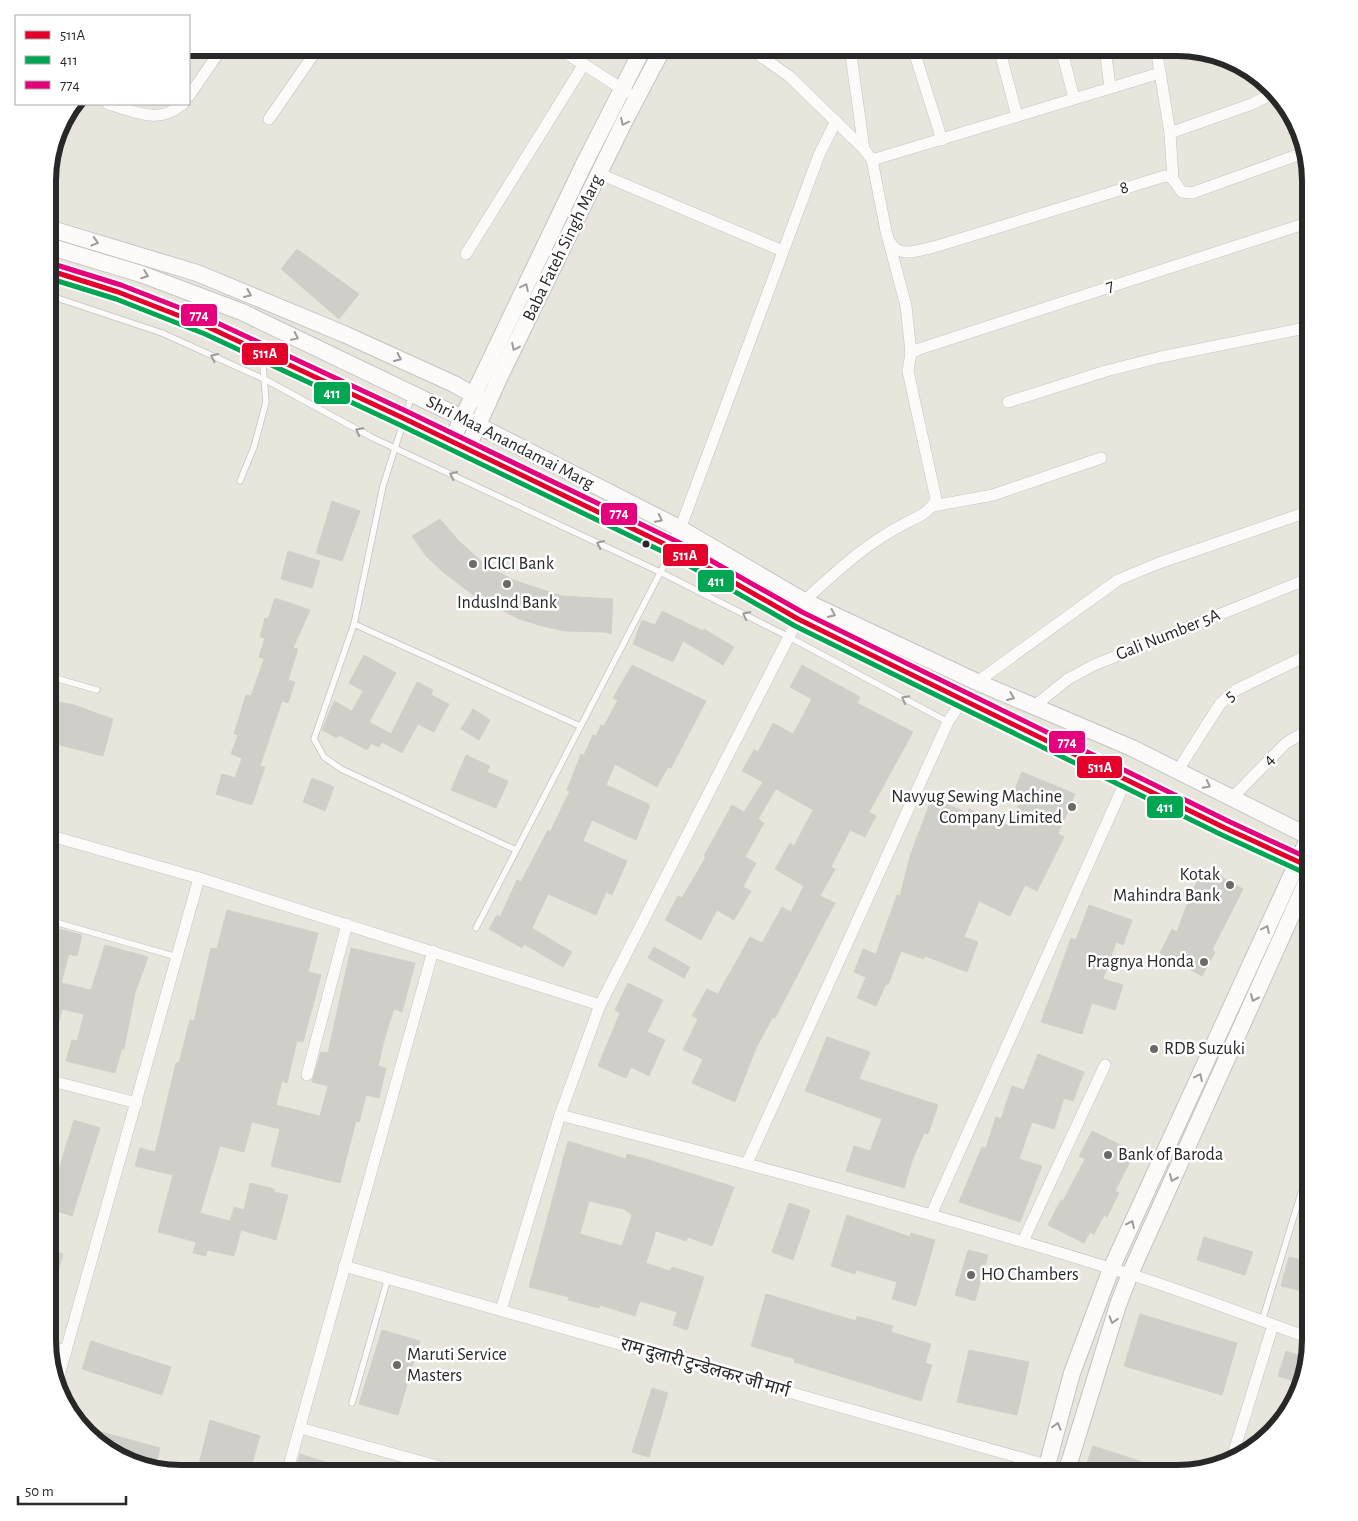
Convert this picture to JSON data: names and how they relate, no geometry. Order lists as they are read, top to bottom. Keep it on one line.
{"streets":{"main road":["Baba Fateh Singh Marg","Shri Maa Anandamai Marg"],"street":["8","7","Gali Number 5A","5","4","राम दुलारी टुन्डेलकर जी मार्ग"]},"crossings":[["Baba Fateh Singh Marg","Shri Maa Anandamai Marg"],["Shri Maa Anandamai Marg","Gali Number 5A"],["Shri Maa Anandamai Marg","5"],["Shri Maa Anandamai Marg","4"]],"places":["ICICI Bank","IndusInd Bank","Navyug Sewing Machine Company Limited","Kotak Mahindra Bank","Pragnya Honda","RDB Suzuki","Bank of Baroda","HO Chambers","Maruti Service Masters"],"lines":["transit line 774","transit line 511A","transit line 411"],"legend":["511A","411","774"],"scale_bar":"50 m"}
